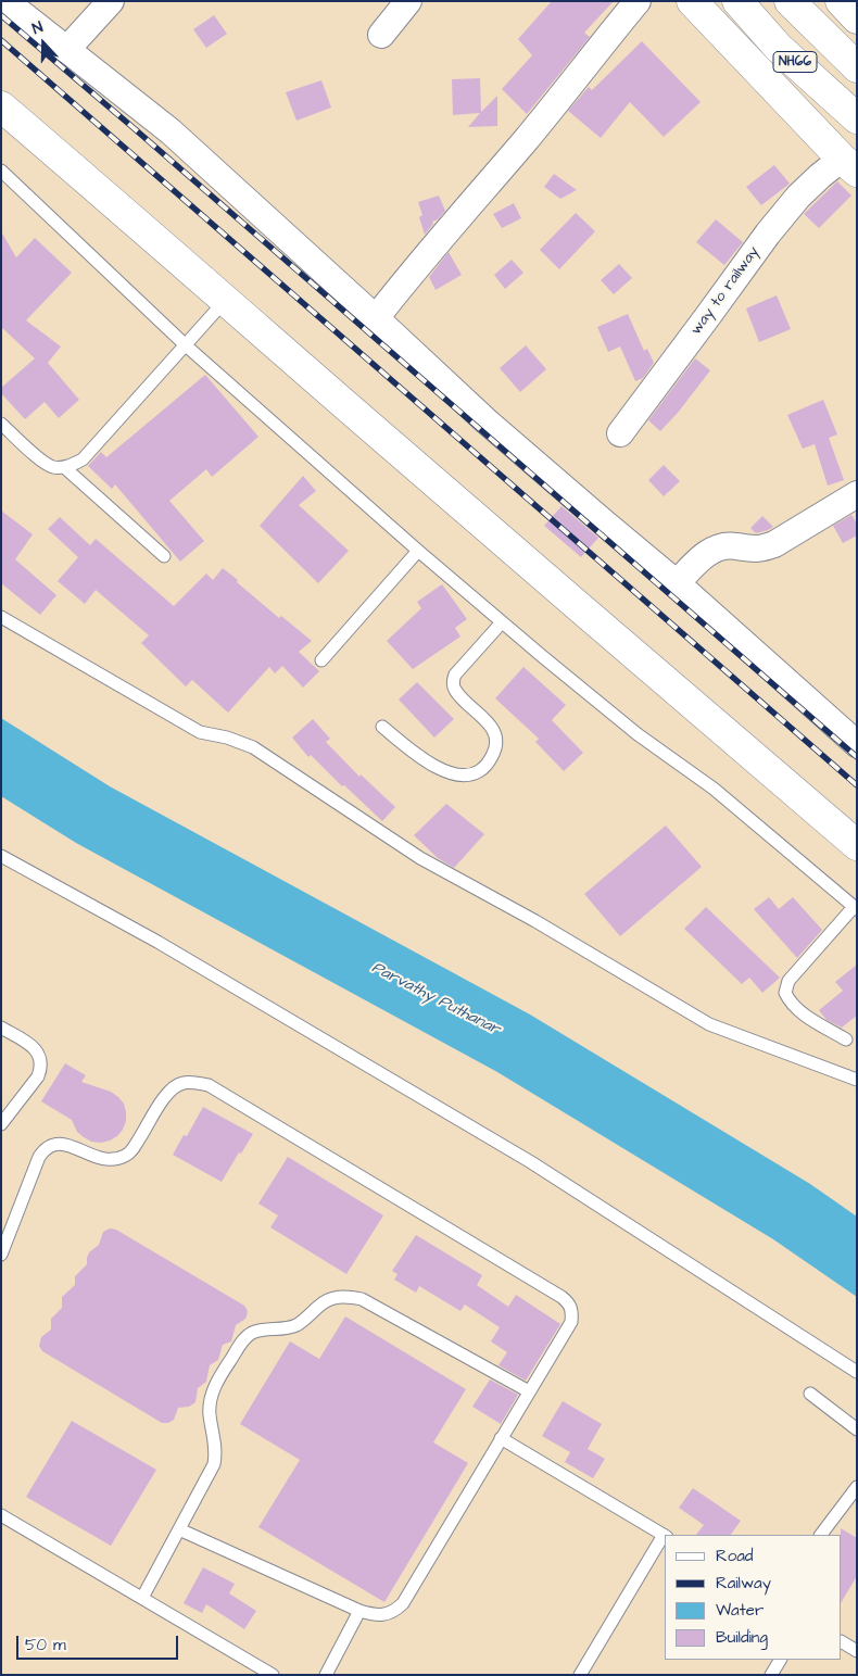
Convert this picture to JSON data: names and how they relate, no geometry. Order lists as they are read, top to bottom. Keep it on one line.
{"streets":{"main road":["NH66"],"street":["way to railway"]},"water":["Parvathy Puthanar"],"legend":["Road","Railway","Water","Building"],"scale_bar":"50 m","north":"top"}
